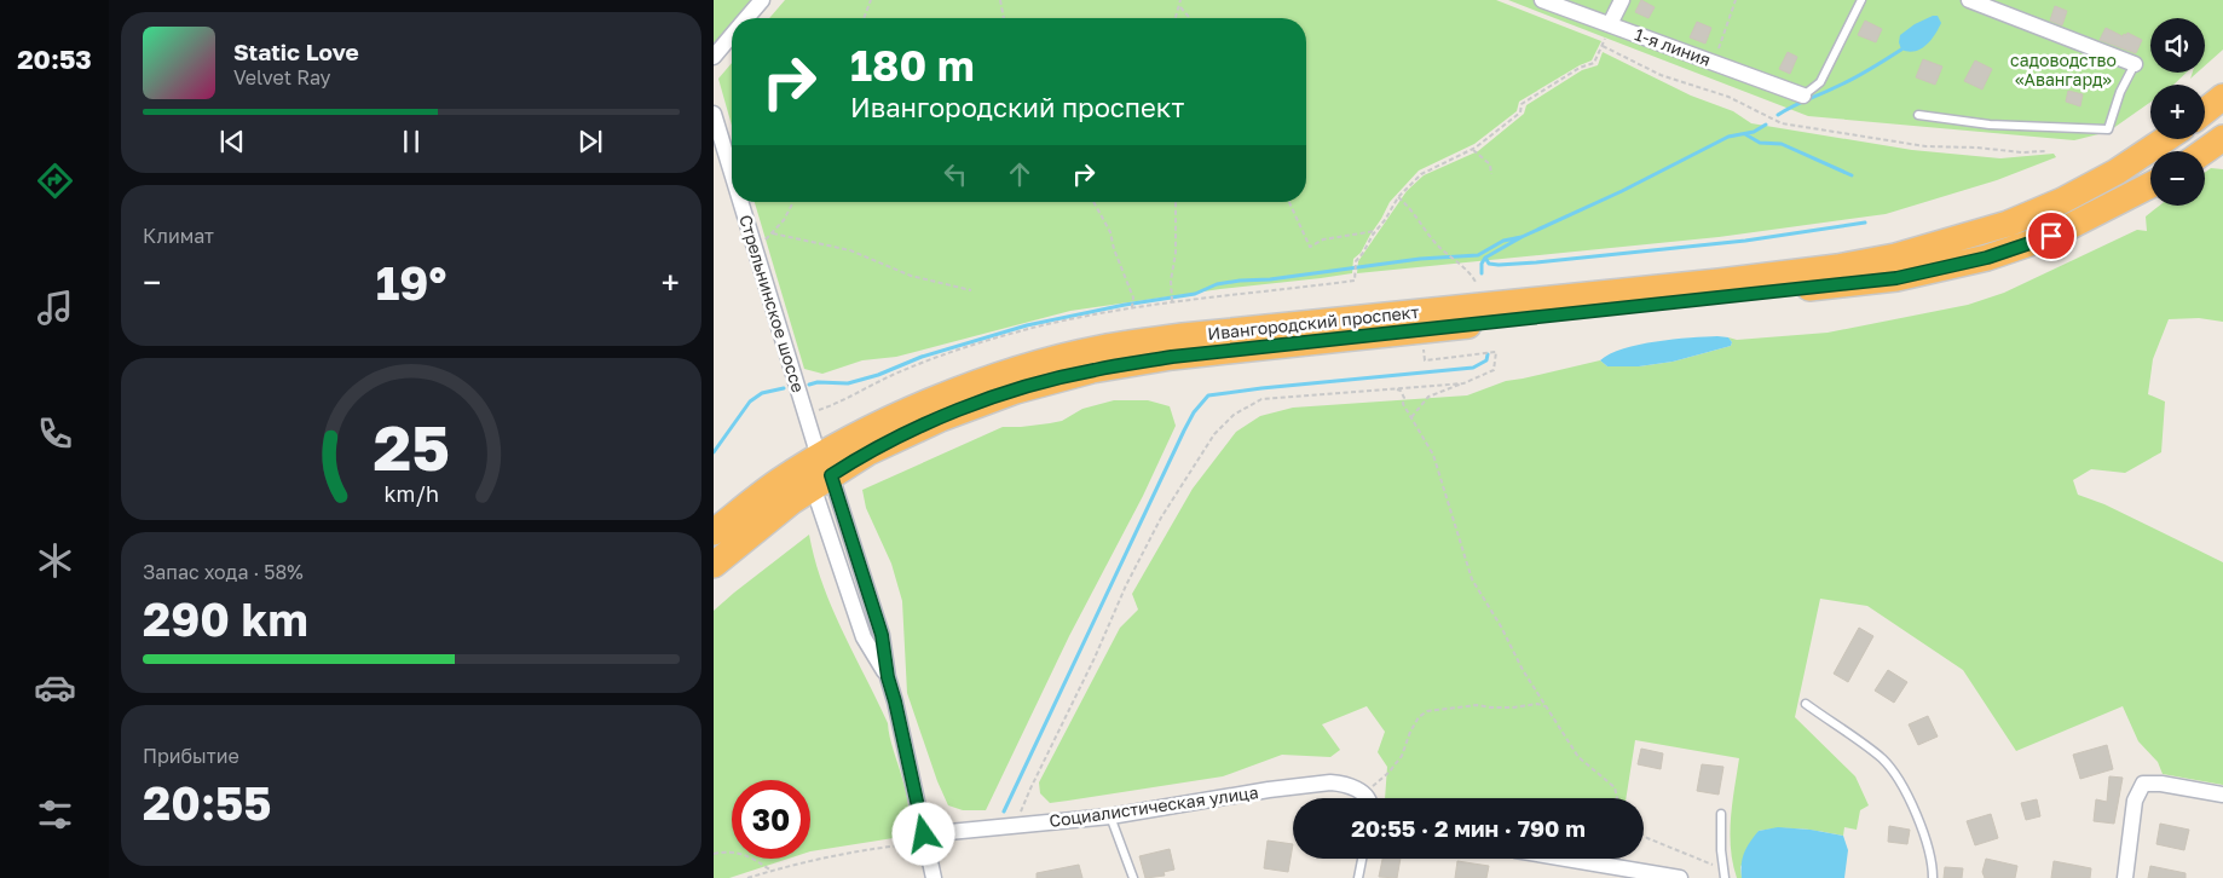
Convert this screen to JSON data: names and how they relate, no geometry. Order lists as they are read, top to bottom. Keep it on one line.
{"streets":{"highway":["Ивангородский проспект"],"street":["1-я линия","Стрельнинское шоссе","Социалистическая улица"]},"crossings":[["Стрельнинское шоссе","Ивангородский проспект"],["Стрельнинское шоссе","Социалистическая улица"]],"parks":["садоводство «Авангард»"],"page":{"tabs":"20:53","map_buttons":["+","−"],"turn":["180 m","Ивангородский проспект"],"song":["Static Love","Velvet Ray"],"tile":["Климат",["Запас хода · 58%","290 km"],["Прибытие","20:55"]],"heat":["−","19°","+"],"limit":"30","trip":"20:55 · 2 мин · 790 m","gauge":["25","km/h"]}}
